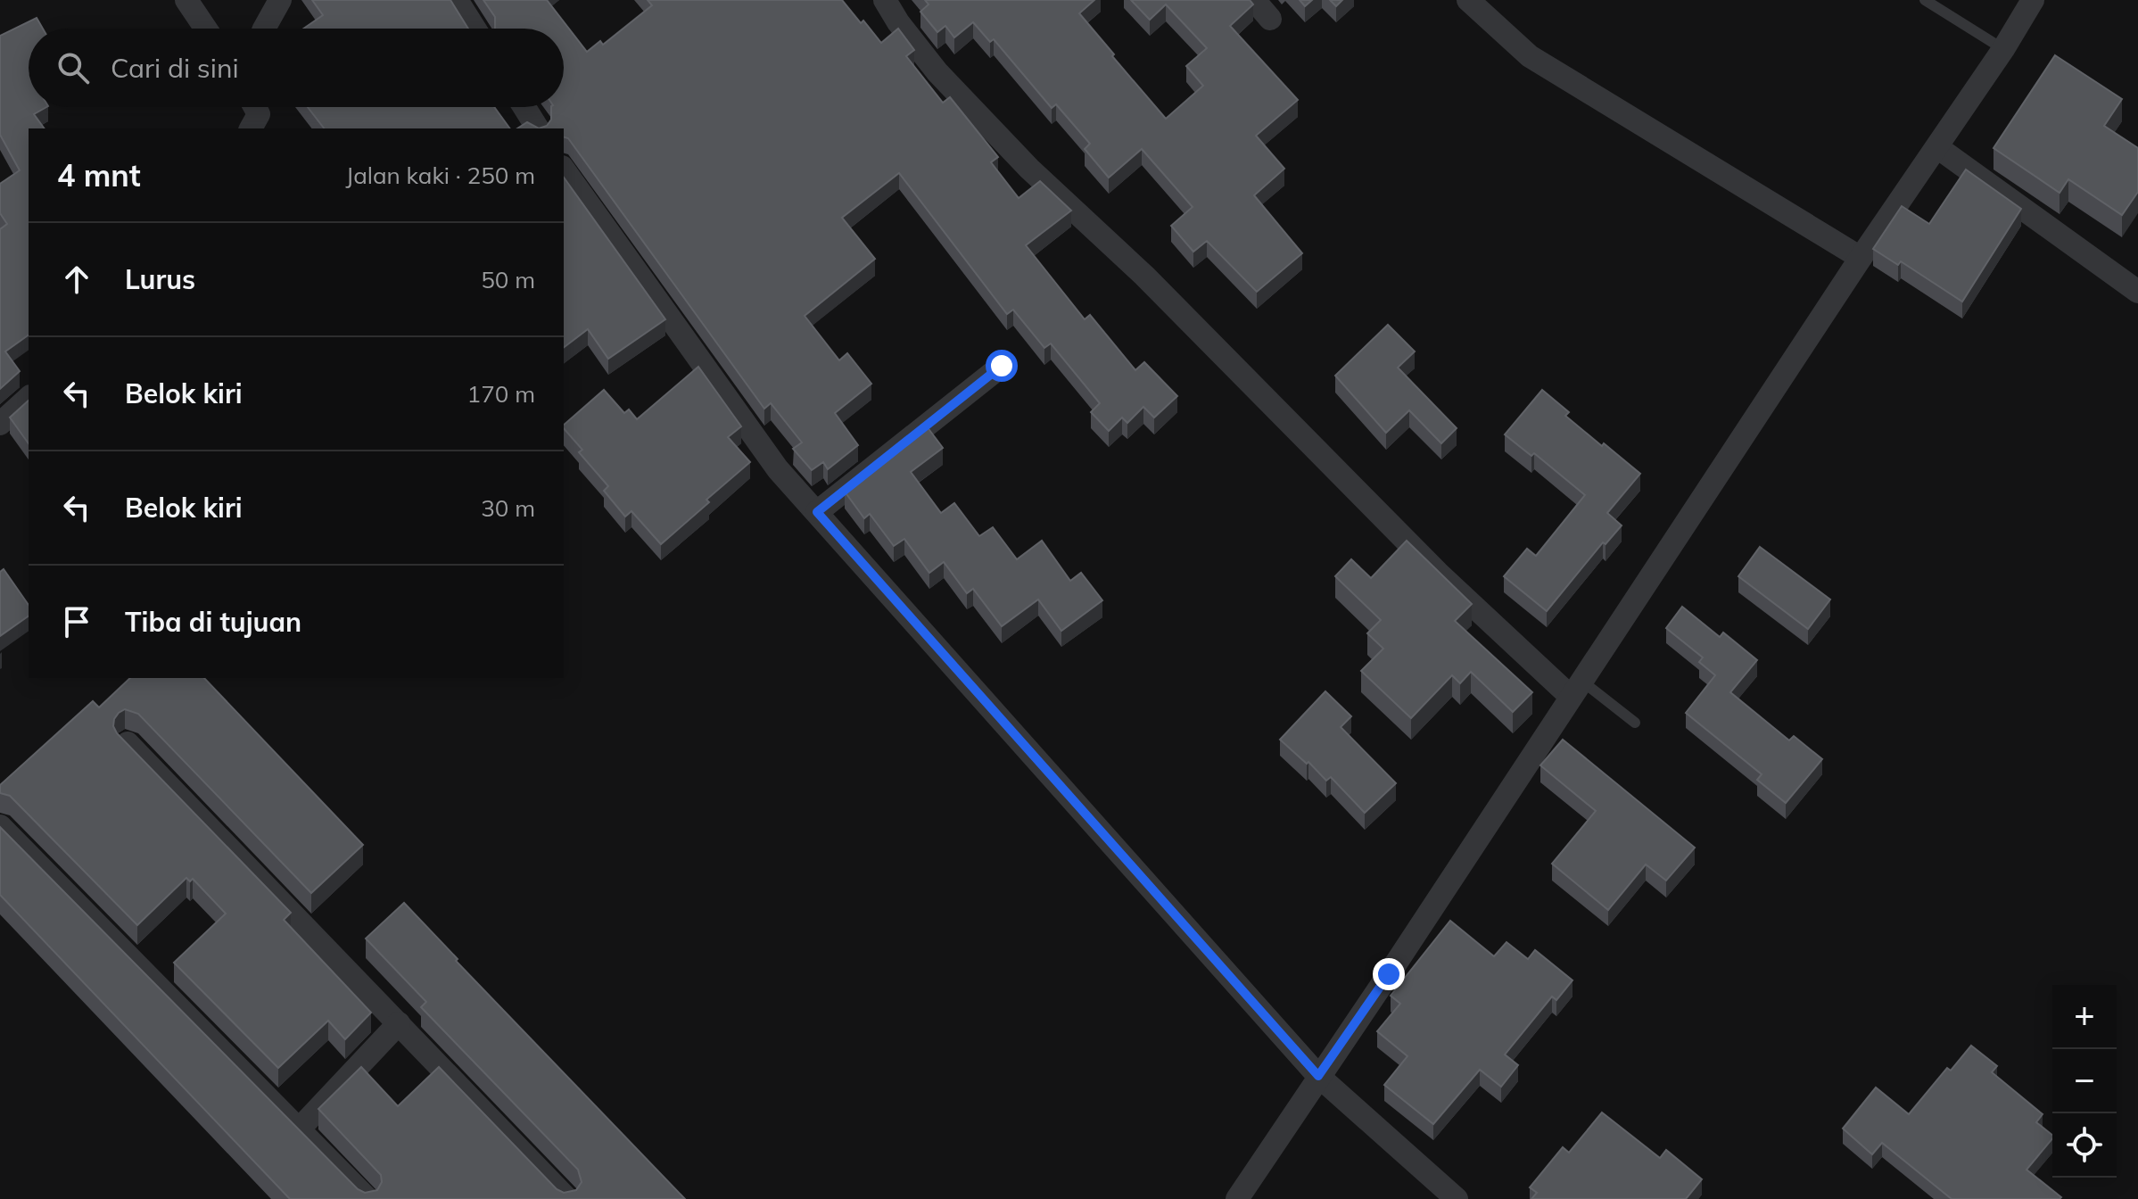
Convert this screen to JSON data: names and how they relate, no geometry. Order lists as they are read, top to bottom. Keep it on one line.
{"page":{"search":"Cari di sini","heading":["4 mnt","Jalan kaki · 250 m"],"list":[["Lurus","50 m"],["Belok kiri","170 m"],["Belok kiri","30 m"],"Tiba di tujuan"],"map_buttons":["+","−"]}}
